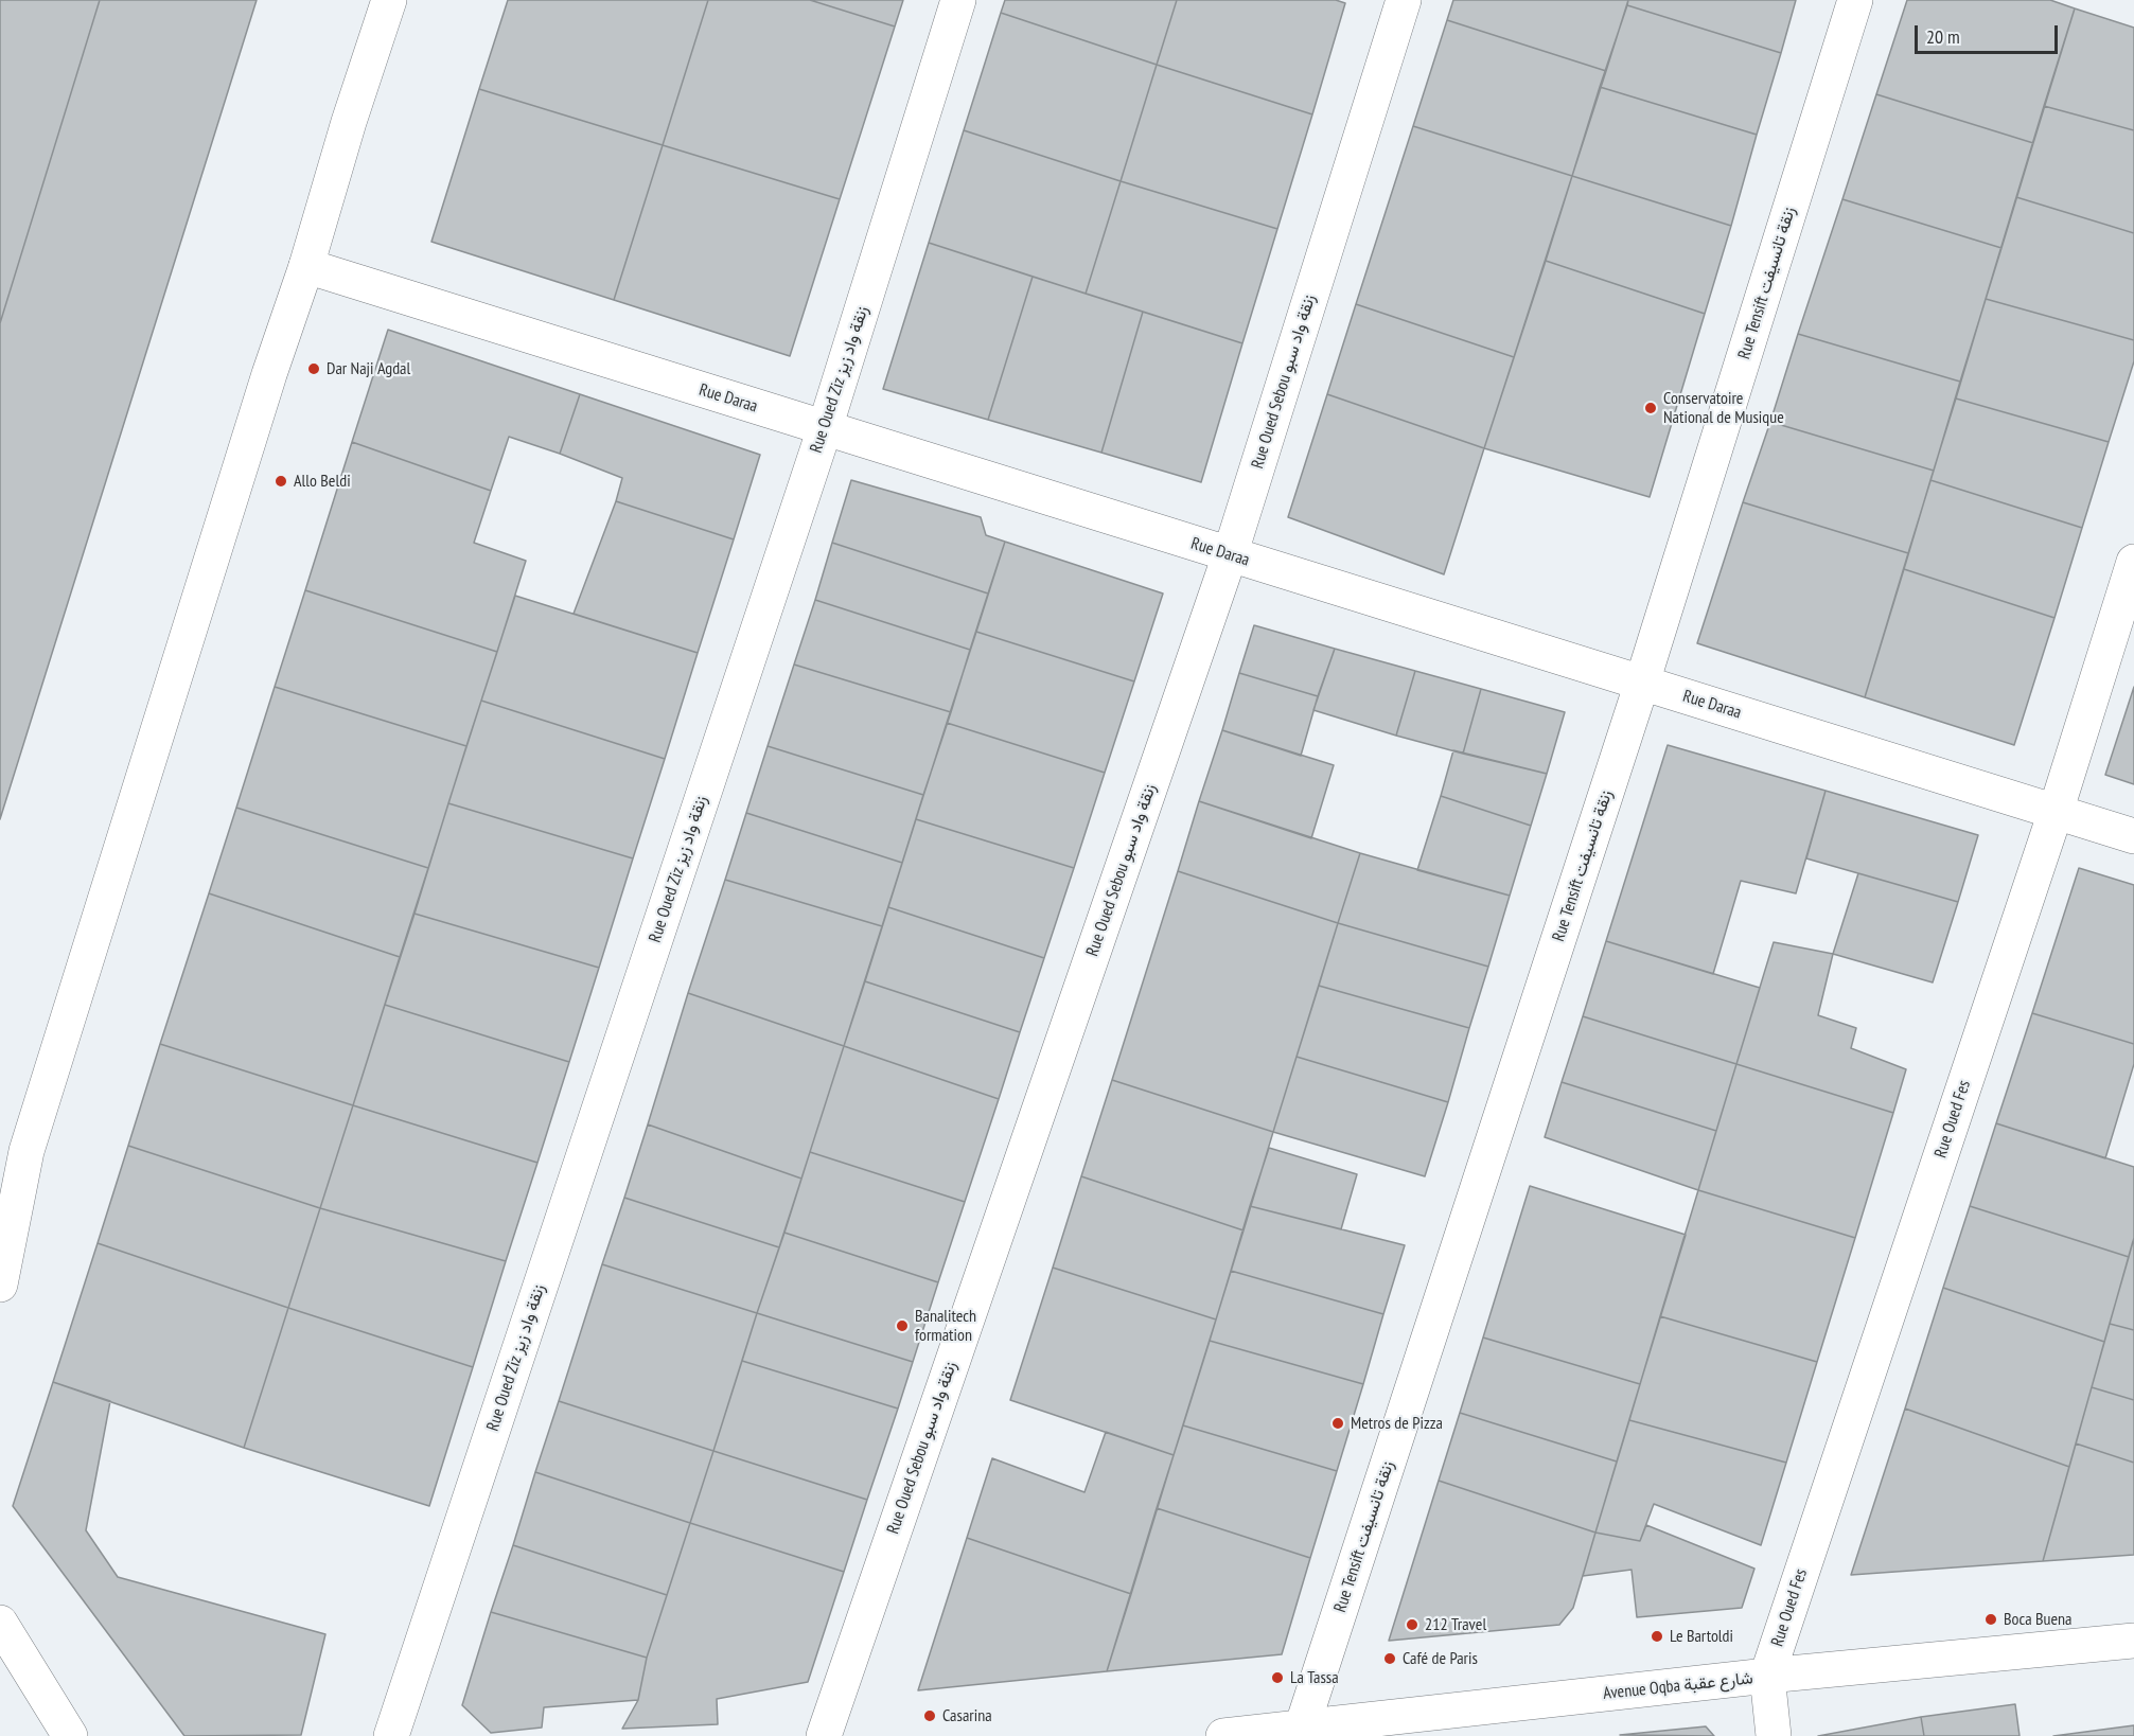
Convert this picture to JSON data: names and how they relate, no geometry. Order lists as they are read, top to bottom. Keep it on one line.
{"streets":{"street":["Rue Tensift زنقة تانسيفت","Rue Oued Ziz زنقة واد زيز","Rue Oued Sebou زنقة واد سبو","Rue Daraa","Rue Oued Fes","Avenue Oqba شارع عقبة"]},"crossings":[["Rue Tensift زنقة تانسيفت","Rue Daraa"],["Rue Tensift زنقة تانسيفت","Avenue Oqba شارع عقبة"],["Rue Oued Ziz زنقة واد زيز","Rue Daraa"],["Rue Oued Sebou زنقة واد سبو","Rue Daraa"],["Rue Daraa","Rue Oued Fes"],["Rue Oued Fes","Avenue Oqba شارع عقبة"]],"places":["Dar Naji Agdal","Conservatoire National de Musique","Allo Beldi","Banalitech formation","Metros de Pizza","Boca Buena","212 Travel","Le Bartoldi","Café de Paris","La Tassa","Casarina"],"scale_bar":"20 m"}
